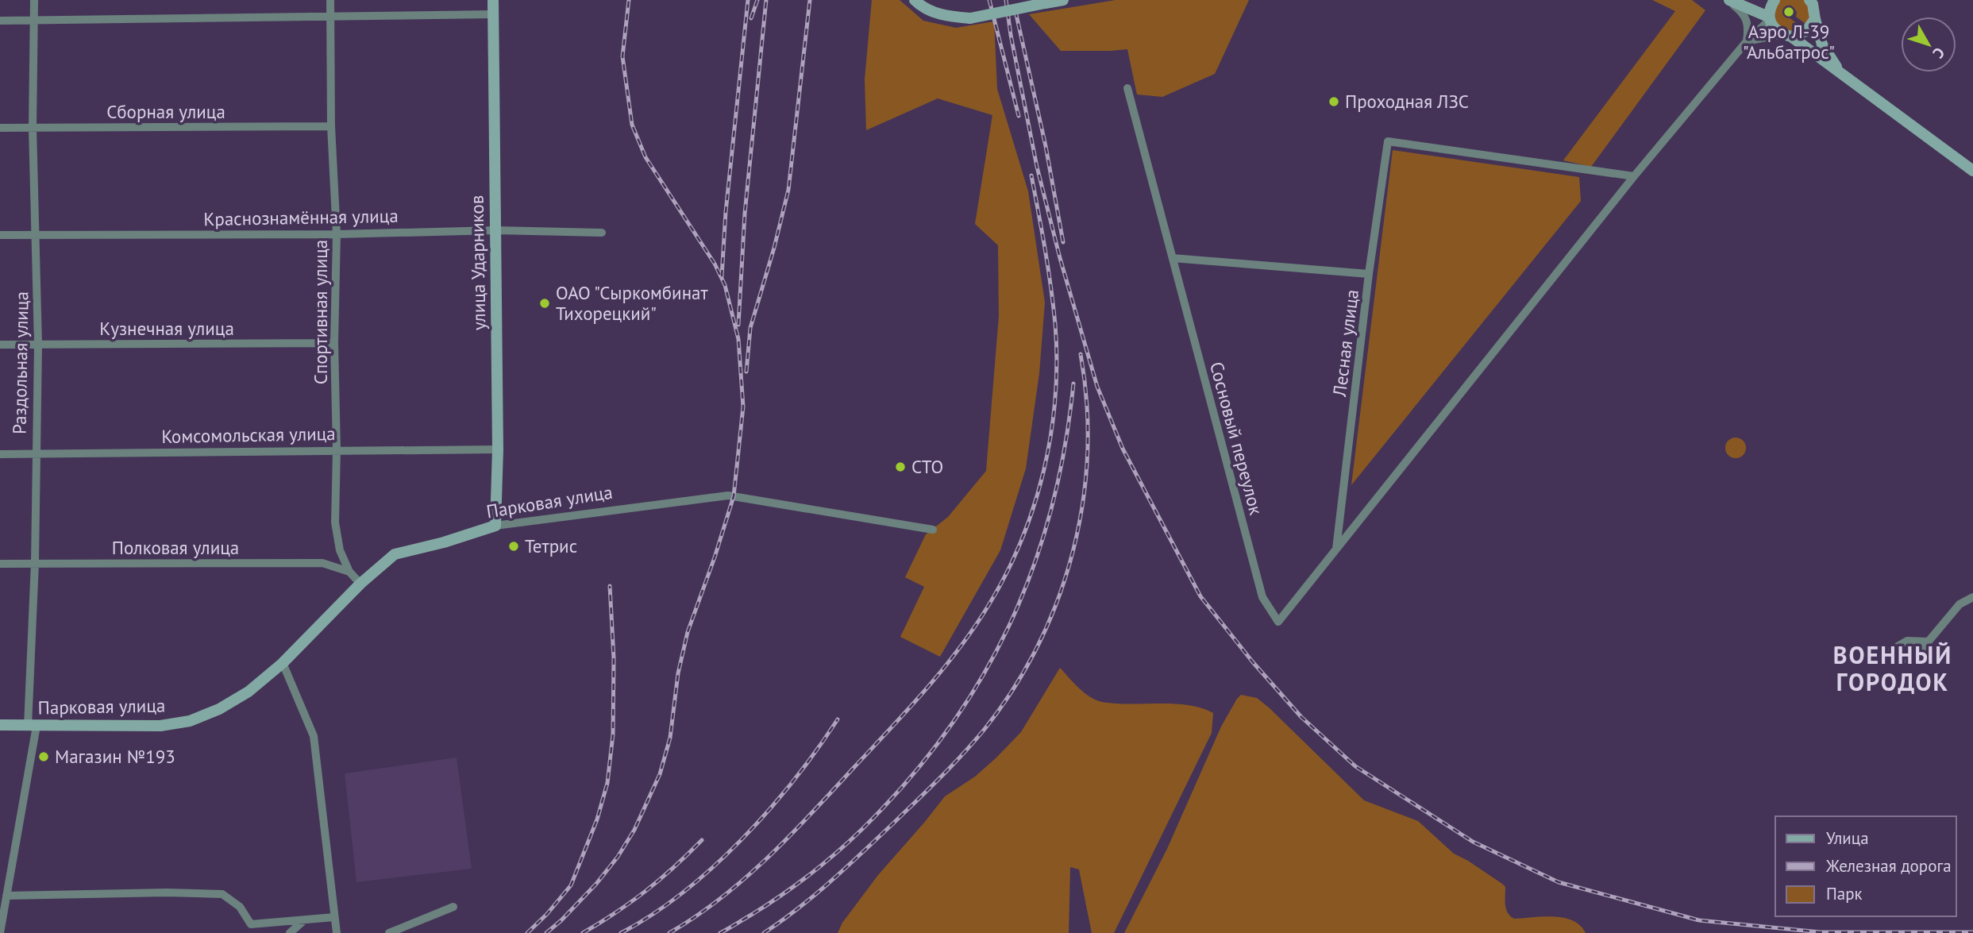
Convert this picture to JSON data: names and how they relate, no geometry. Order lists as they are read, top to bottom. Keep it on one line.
{"streets":{"main road":["улица Ударников","Парковая улица"],"street":["Сборная улица","Краснознамённая улица","Спортивная улица","Кузнечная улица","Лесная улица","Раздольная улица","Комсомольская улица","Сосновый переулок","Полковая улица"]},"crossings":[["Сборная улица","Спортивная улица"],["Сборная улица","Раздольная улица"],["Краснознамённая улица","улица Ударников"],["Краснознамённая улица","Спортивная улица"],["Краснознамённая улица","Раздольная улица"],["улица Ударников","Комсомольская улица"],["улица Ударников","Парковая улица"],["Спортивная улица","Кузнечная улица"],["Спортивная улица","Комсомольская улица"],["Спортивная улица","Парковая улица"],["Спортивная улица","Полковая улица"],["Кузнечная улица","Раздольная улица"],["Лесная улица","Сосновый переулок"],["Раздольная улица","Комсомольская улица"],["Раздольная улица","Парковая улица"],["Раздольная улица","Полковая улица"]],"districts":["ВОЕННЫЙ ГОРОДОК"],"places":["Аэро Л-39 \"Альбатрос\"","Проходная ЛЗС","ОАО \"Сыркомбинат Тихорецкий\"","СТО","Тетрис","Магазин №193"],"legend":["Улица","Железная дорога","Парк"],"north":"bottom right"}
